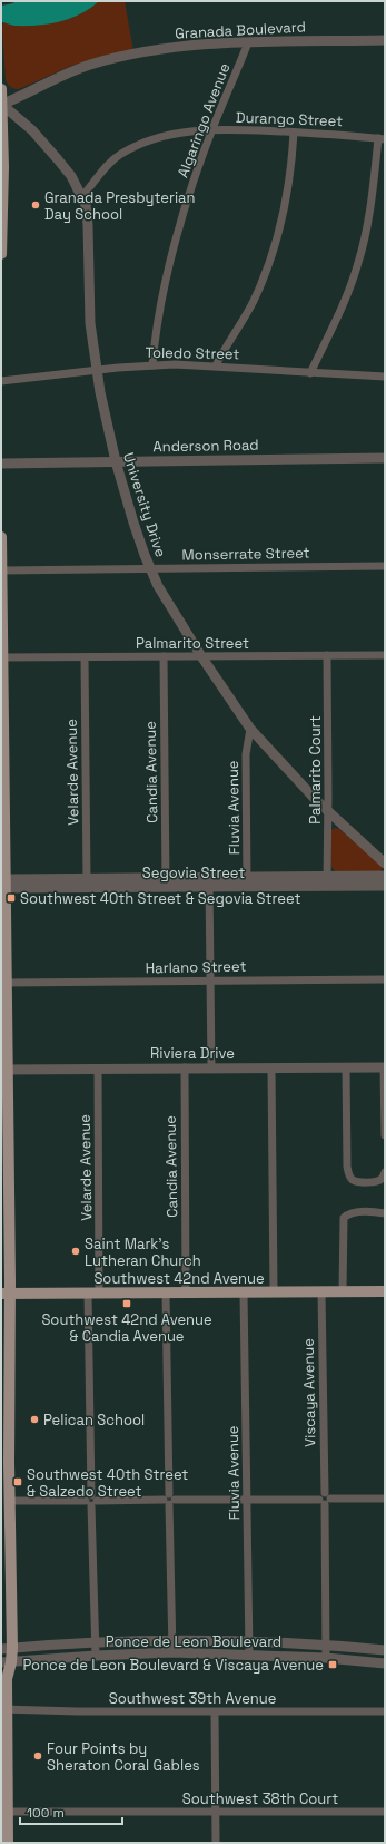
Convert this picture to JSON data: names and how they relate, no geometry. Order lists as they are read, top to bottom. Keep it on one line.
{"streets":{"main road":["Southwest 42nd Avenue"],"street":["Granada Boulevard","Durango Street","Algaringo Avenue","Toledo Street","Anderson Road","University Drive","Monserrate Street","Palmarito Street","Palmarito Court","Velarde Avenue","Candia Avenue","Fluvia Avenue","Segovia Street","Harlano Street","Riviera Drive","Viscaya Avenue","Ponce de Leon Boulevard","Southwest 39th Avenue","Southwest 38th Court"]},"crossings":[["Granada Boulevard","Algaringo Avenue"],["Granada Boulevard","University Drive"],["Durango Street","Algaringo Avenue"],["Durango Street","University Drive"],["Algaringo Avenue","Toledo Street"],["Toledo Street","University Drive"],["Anderson Road","University Drive"],["University Drive","Monserrate Street"],["University Drive","Palmarito Street"],["University Drive","Palmarito Court"],["University Drive","Fluvia Avenue"],["Palmarito Street","Palmarito Court"],["Palmarito Street","Velarde Avenue"],["Palmarito Street","Candia Avenue"],["Palmarito Court","Segovia Street"],["Velarde Avenue","Segovia Street"],["Velarde Avenue","Riviera Drive"],["Velarde Avenue","Southwest 42nd Avenue"],["Velarde Avenue","Ponce de Leon Boulevard"],["Candia Avenue","Segovia Street"],["Candia Avenue","Riviera Drive"],["Candia Avenue","Southwest 42nd Avenue"],["Fluvia Avenue","Segovia Street"],["Fluvia Avenue","Southwest 42nd Avenue"],["Fluvia Avenue","Ponce de Leon Boulevard"],["Southwest 42nd Avenue","Viscaya Avenue"],["Viscaya Avenue","Ponce de Leon Boulevard"]],"places":{"other":["Granada Presbyterian Day School","Saint Mark's Lutheran Church","Pelican School","Four Points by Sheraton Coral Gables"],"transit":["Southwest 40th Street & Segovia Street","Southwest 42nd Avenue & Candia Avenue","Southwest 40th Street & Salzedo Street","Ponce de Leon Boulevard & Viscaya Avenue"]},"scale_bar":"100 m"}
